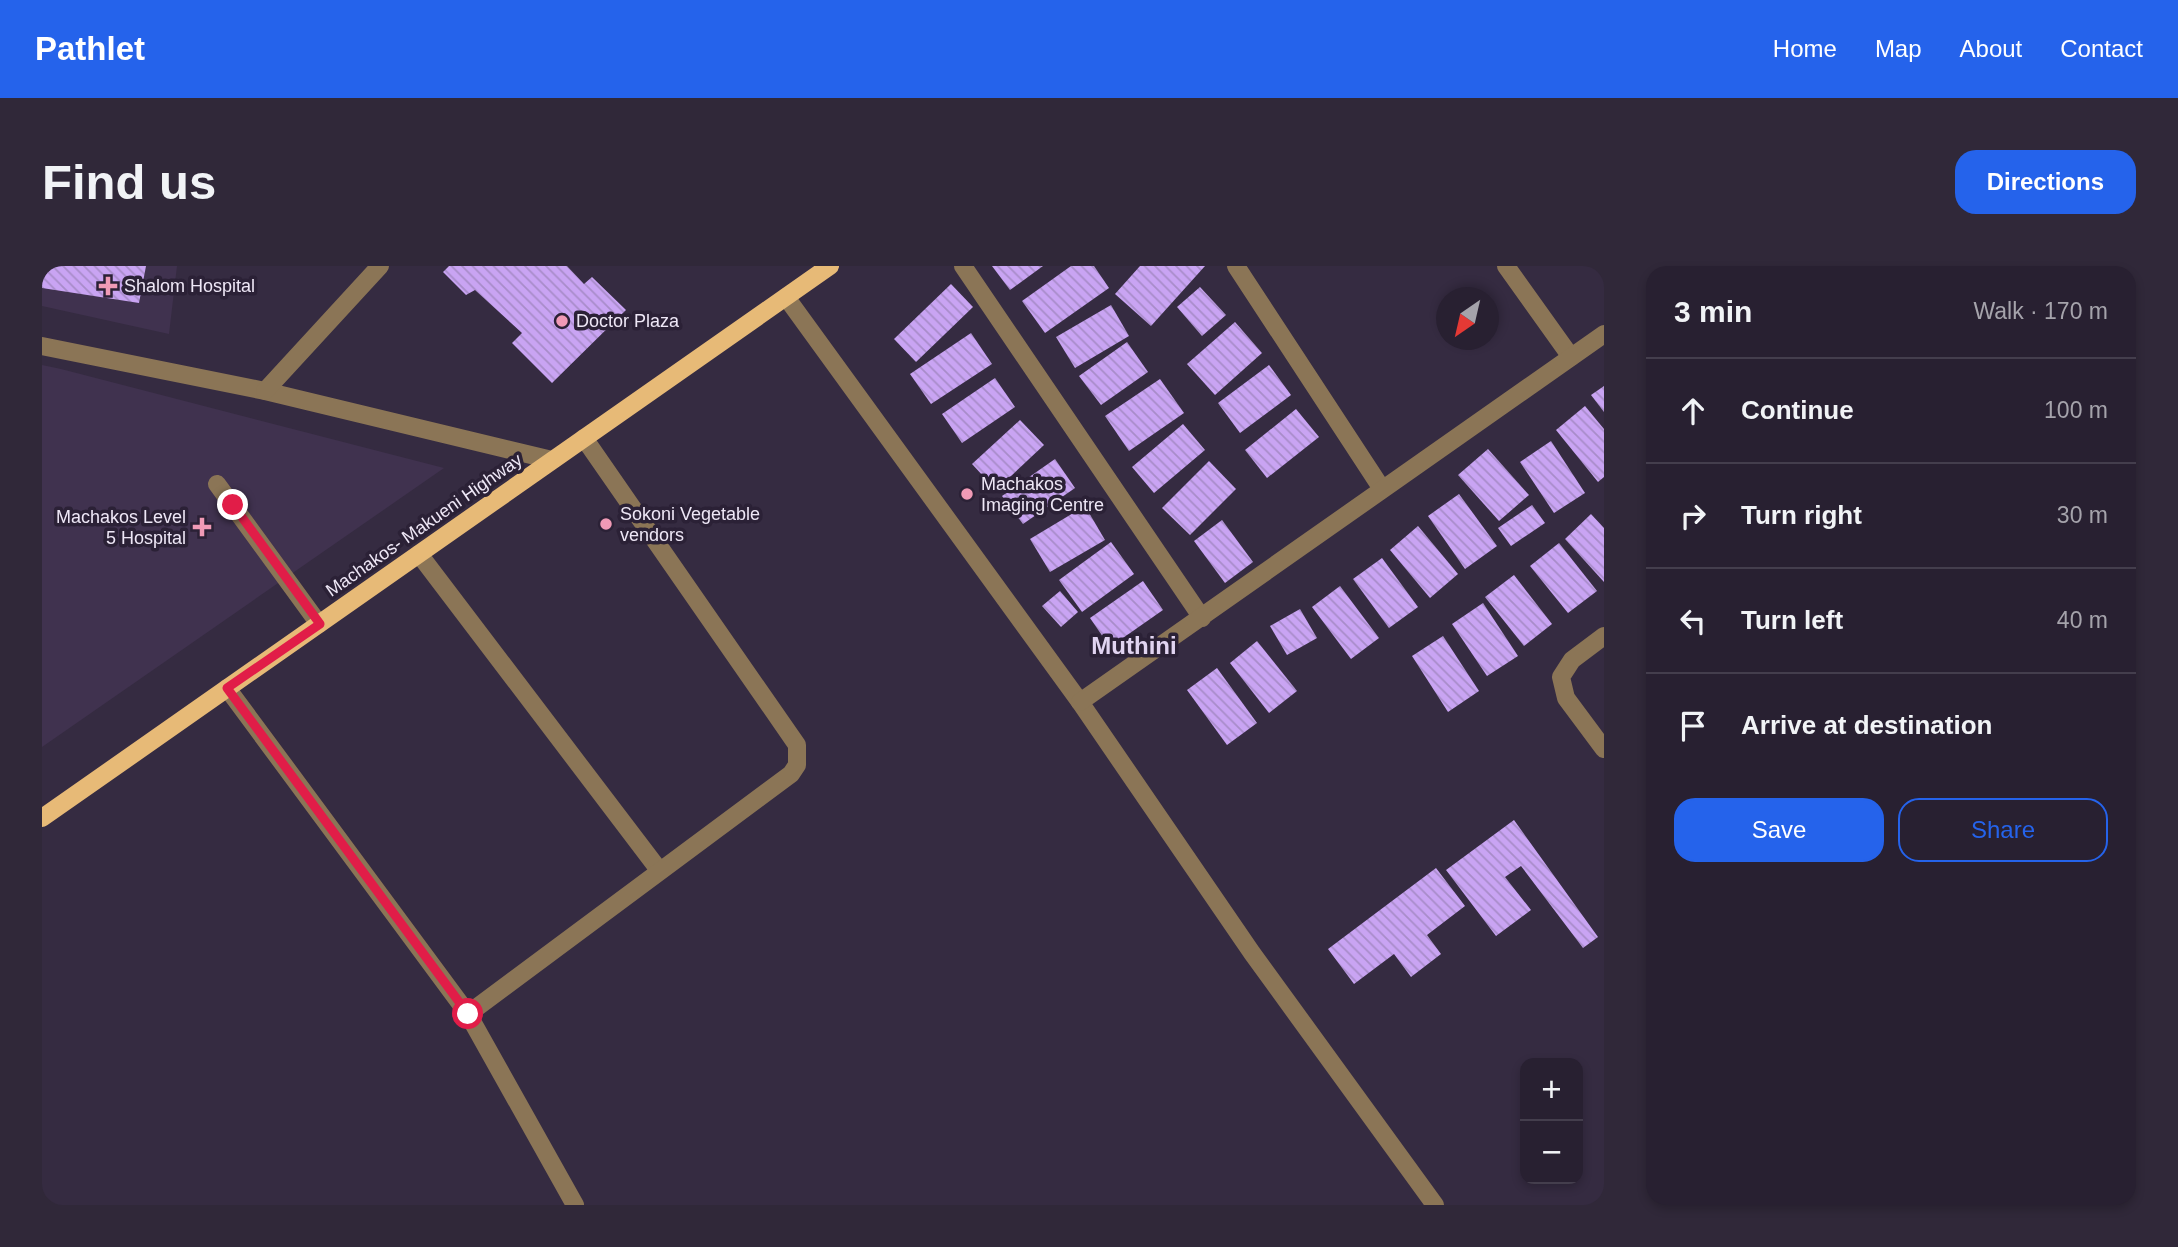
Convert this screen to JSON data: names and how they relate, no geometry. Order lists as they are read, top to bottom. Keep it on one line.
{"streets":{"main road":["Machakos- Makueni Highway"]},"districts":["Muthini"],"places":{"health":["Shalom Hospital","Machakos Level 5 Hospital"],"other":["Doctor Plaza","Machakos Imaging Centre","Sokoni Vegetable vendors"]},"north":"bottom left","page":{"header":"Pathlet","nav":["Home","Map","About","Contact"],"buttons":["Directions",["Save","Share"]],"title":"Find us","heading":["3 min","Walk · 170 m"],"list":[["Continue","100 m"],["Turn right","30 m"],["Turn left","40 m"],"Arrive at destination"],"map_buttons":["+","−"]}}
